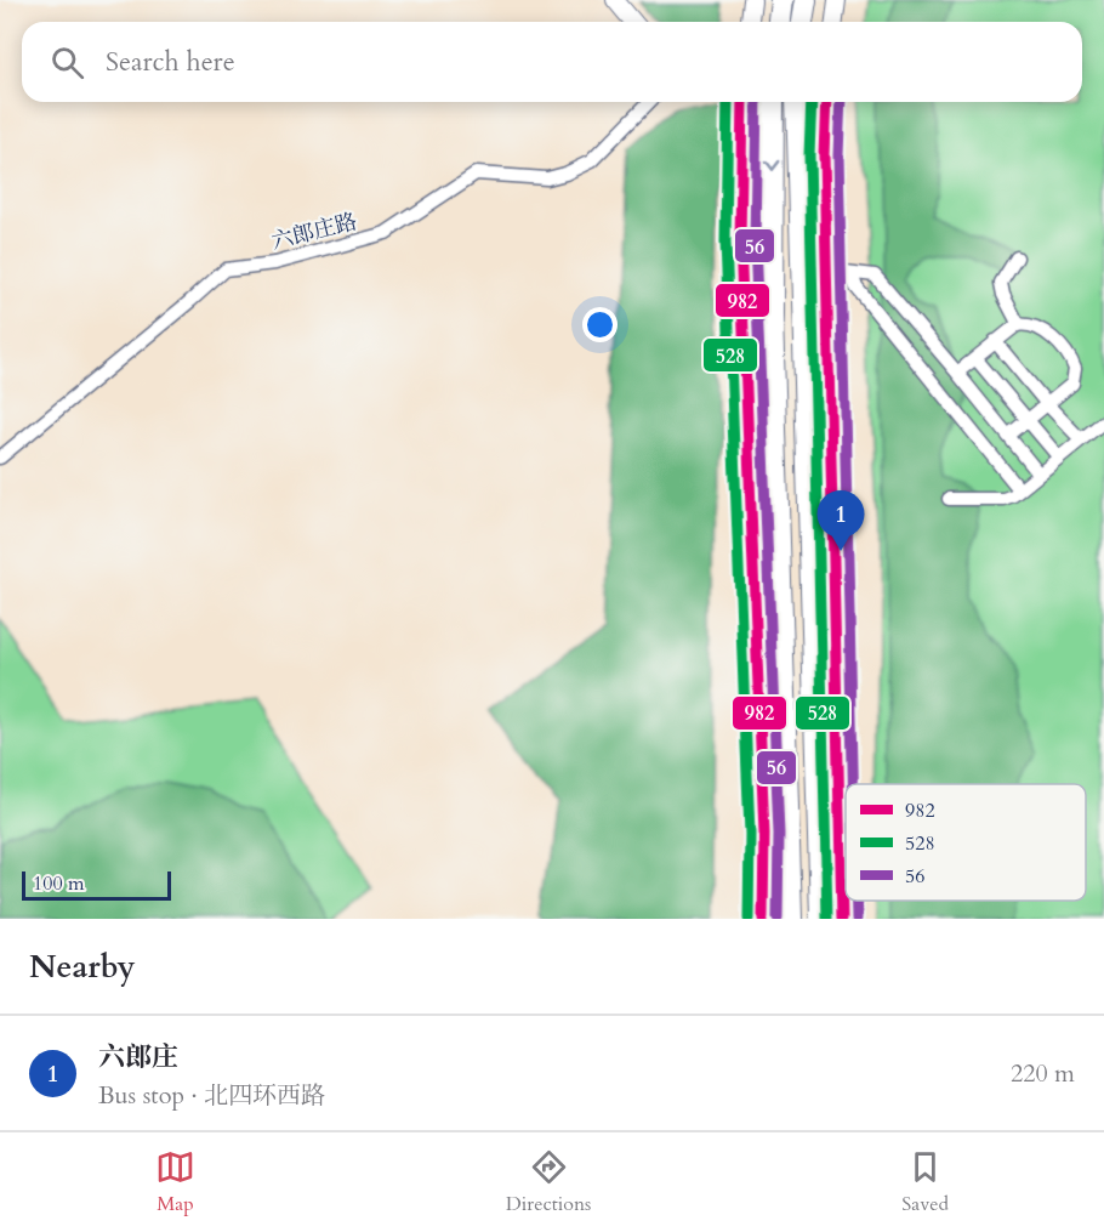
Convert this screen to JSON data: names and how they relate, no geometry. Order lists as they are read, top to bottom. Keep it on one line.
{"streets":{"street":["六郎庄路"]},"lines":["transit line 982","transit line 528","transit line 56"],"legend":["982","528","56"],"scale_bar":"100 m","page":{"search":"Search here","pins":"1","scale":"100 m","heading":"Nearby","list":[{"mark":"1","name":"六郎庄","note":"Bus stop · 北四环西路","value":"220 m"}],"nav":["Map","Directions","Saved"]}}
